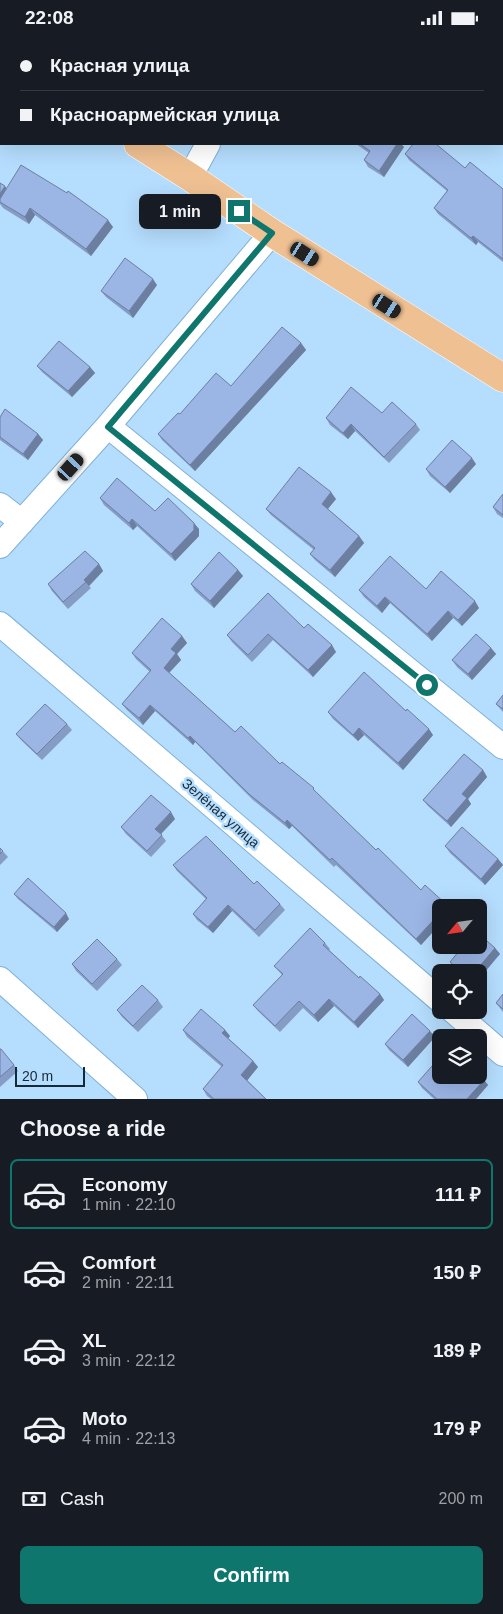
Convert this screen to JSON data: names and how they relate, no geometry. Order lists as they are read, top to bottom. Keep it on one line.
{"streets":{"street":["Зелёная улица"]},"scale_bar":"20 m","north":"bottom left","page":{"status":"22:08","banner":["Красная улица","Красноармейская улица"],"bubble":"1 min","scale":"20 m","heading":"Choose a ride","list":[{"name":"Economy","note":"1 min · 22:10","value":"111 ₽"},{"name":"Comfort","note":"2 min · 22:11","value":"150 ₽"},{"name":"XL","note":"3 min · 22:12","value":"189 ₽"},{"name":"Moto","note":"4 min · 22:13","value":"179 ₽"}],"pay":["Cash","200 m"],"buttons":"Confirm"}}
